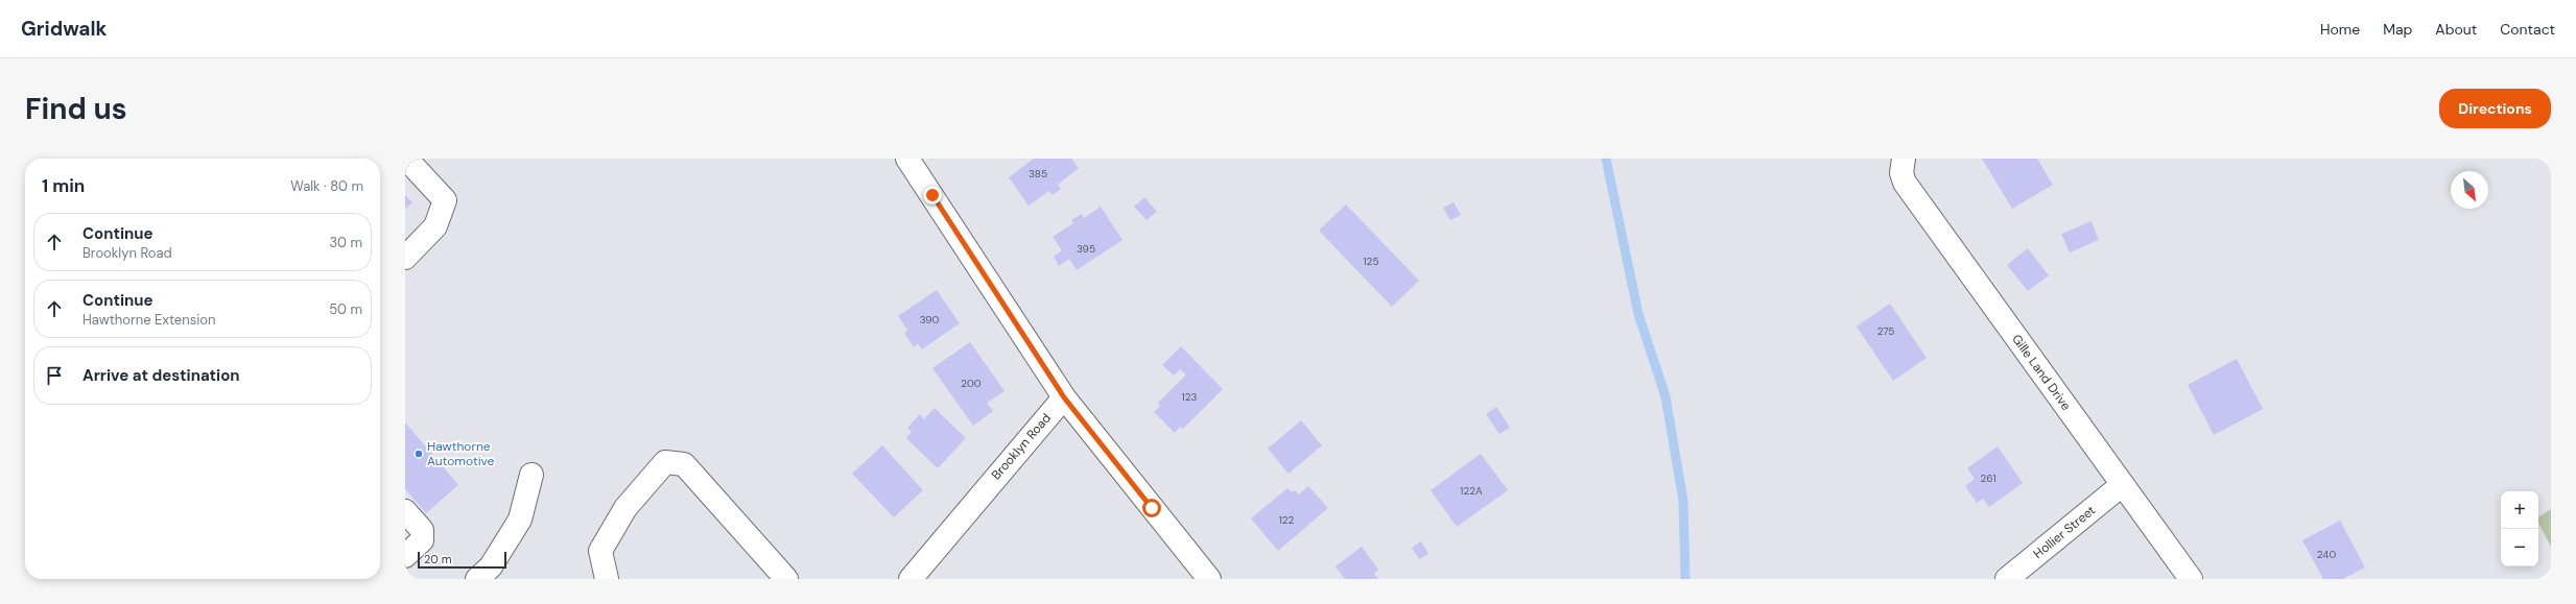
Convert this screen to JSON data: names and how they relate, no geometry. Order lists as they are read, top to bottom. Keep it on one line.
{"streets":{"street":["Gille Land Drive","Brooklyn Road","Hollier Street"]},"crossings":[["Gille Land Drive","Hollier Street"]],"places":["Hawthorne Automotive"],"house_numbers":["385","395","125","390","275","200","123","261","122A","122","240"],"scale_bar":"20 m","north":"bottom right","page":{"header":"Gridwalk","nav":["Home","Map","About","Contact"],"buttons":"Directions","title":"Find us","heading":["1 min","Walk · 80 m"],"list":[["Continue","Brooklyn Road","30 m"],["Continue","Hawthorne Extension","50 m"],"Arrive at destination"],"map_buttons":["+","−"],"scale":"20 m"}}
